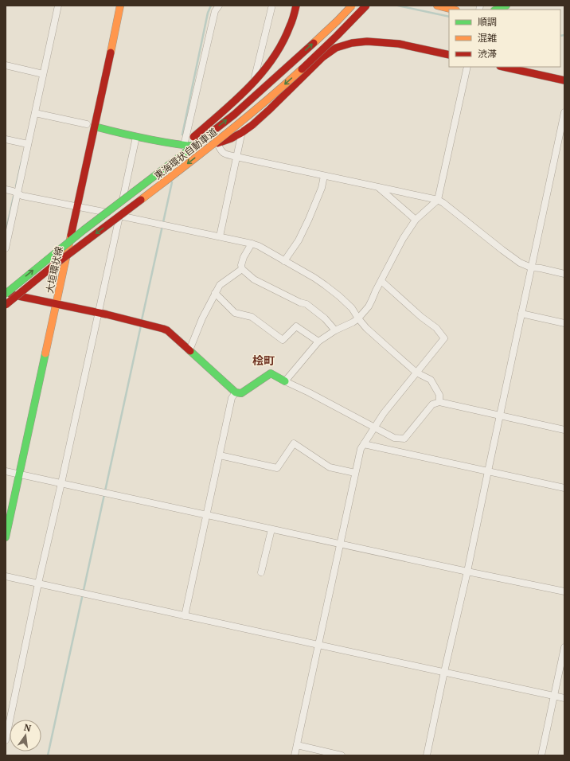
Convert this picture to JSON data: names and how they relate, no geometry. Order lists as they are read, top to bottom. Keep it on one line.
{"streets":{"main road":["東海環状自動車道","大垣環状線"]},"districts":["桧町"],"legend":["順調","混雑","渋滞"],"north":"top"}
